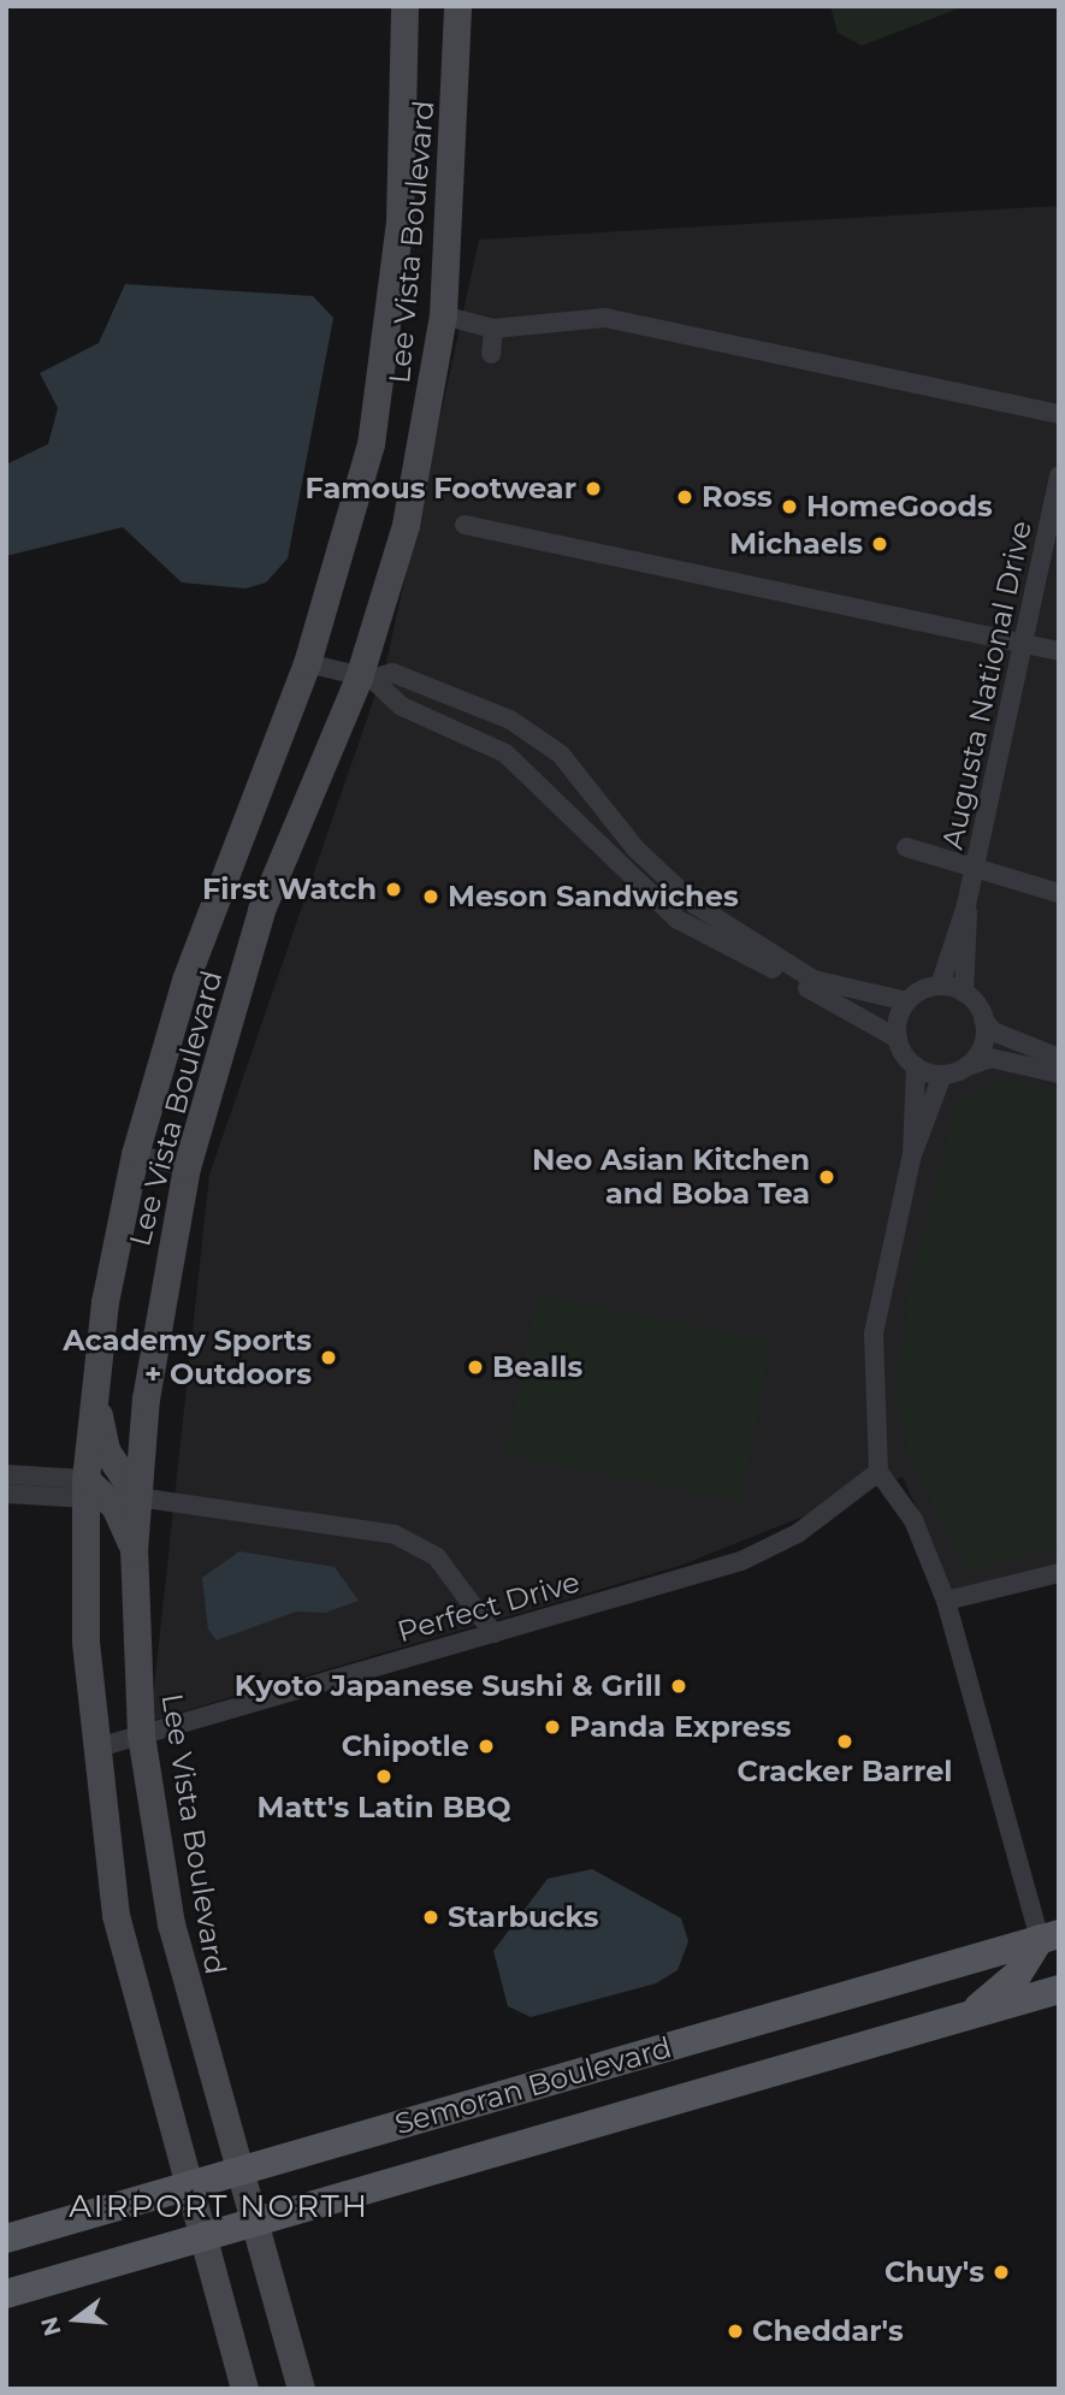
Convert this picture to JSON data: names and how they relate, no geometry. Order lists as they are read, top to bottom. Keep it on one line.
{"streets":{"main road":["Semoran Boulevard"],"street":["Lee Vista Boulevard","Augusta National Drive","Perfect Drive"]},"crossings":[["Lee Vista Boulevard","Perfect Drive"],["Lee Vista Boulevard","Semoran Boulevard"]],"districts":["AIRPORT NORTH"],"places":["Famous Footwear","Ross","HomeGoods","Michaels","First Watch","Meson Sandwiches","Neo Asian Kitchen and Boba Tea","Academy Sports + Outdoors","Bealls","Kyoto Japanese Sushi & Grill","Panda Express","Cracker Barrel","Chipotle","Matt's Latin BBQ","Starbucks","Chuy's","Cheddar's"],"north":"left"}
